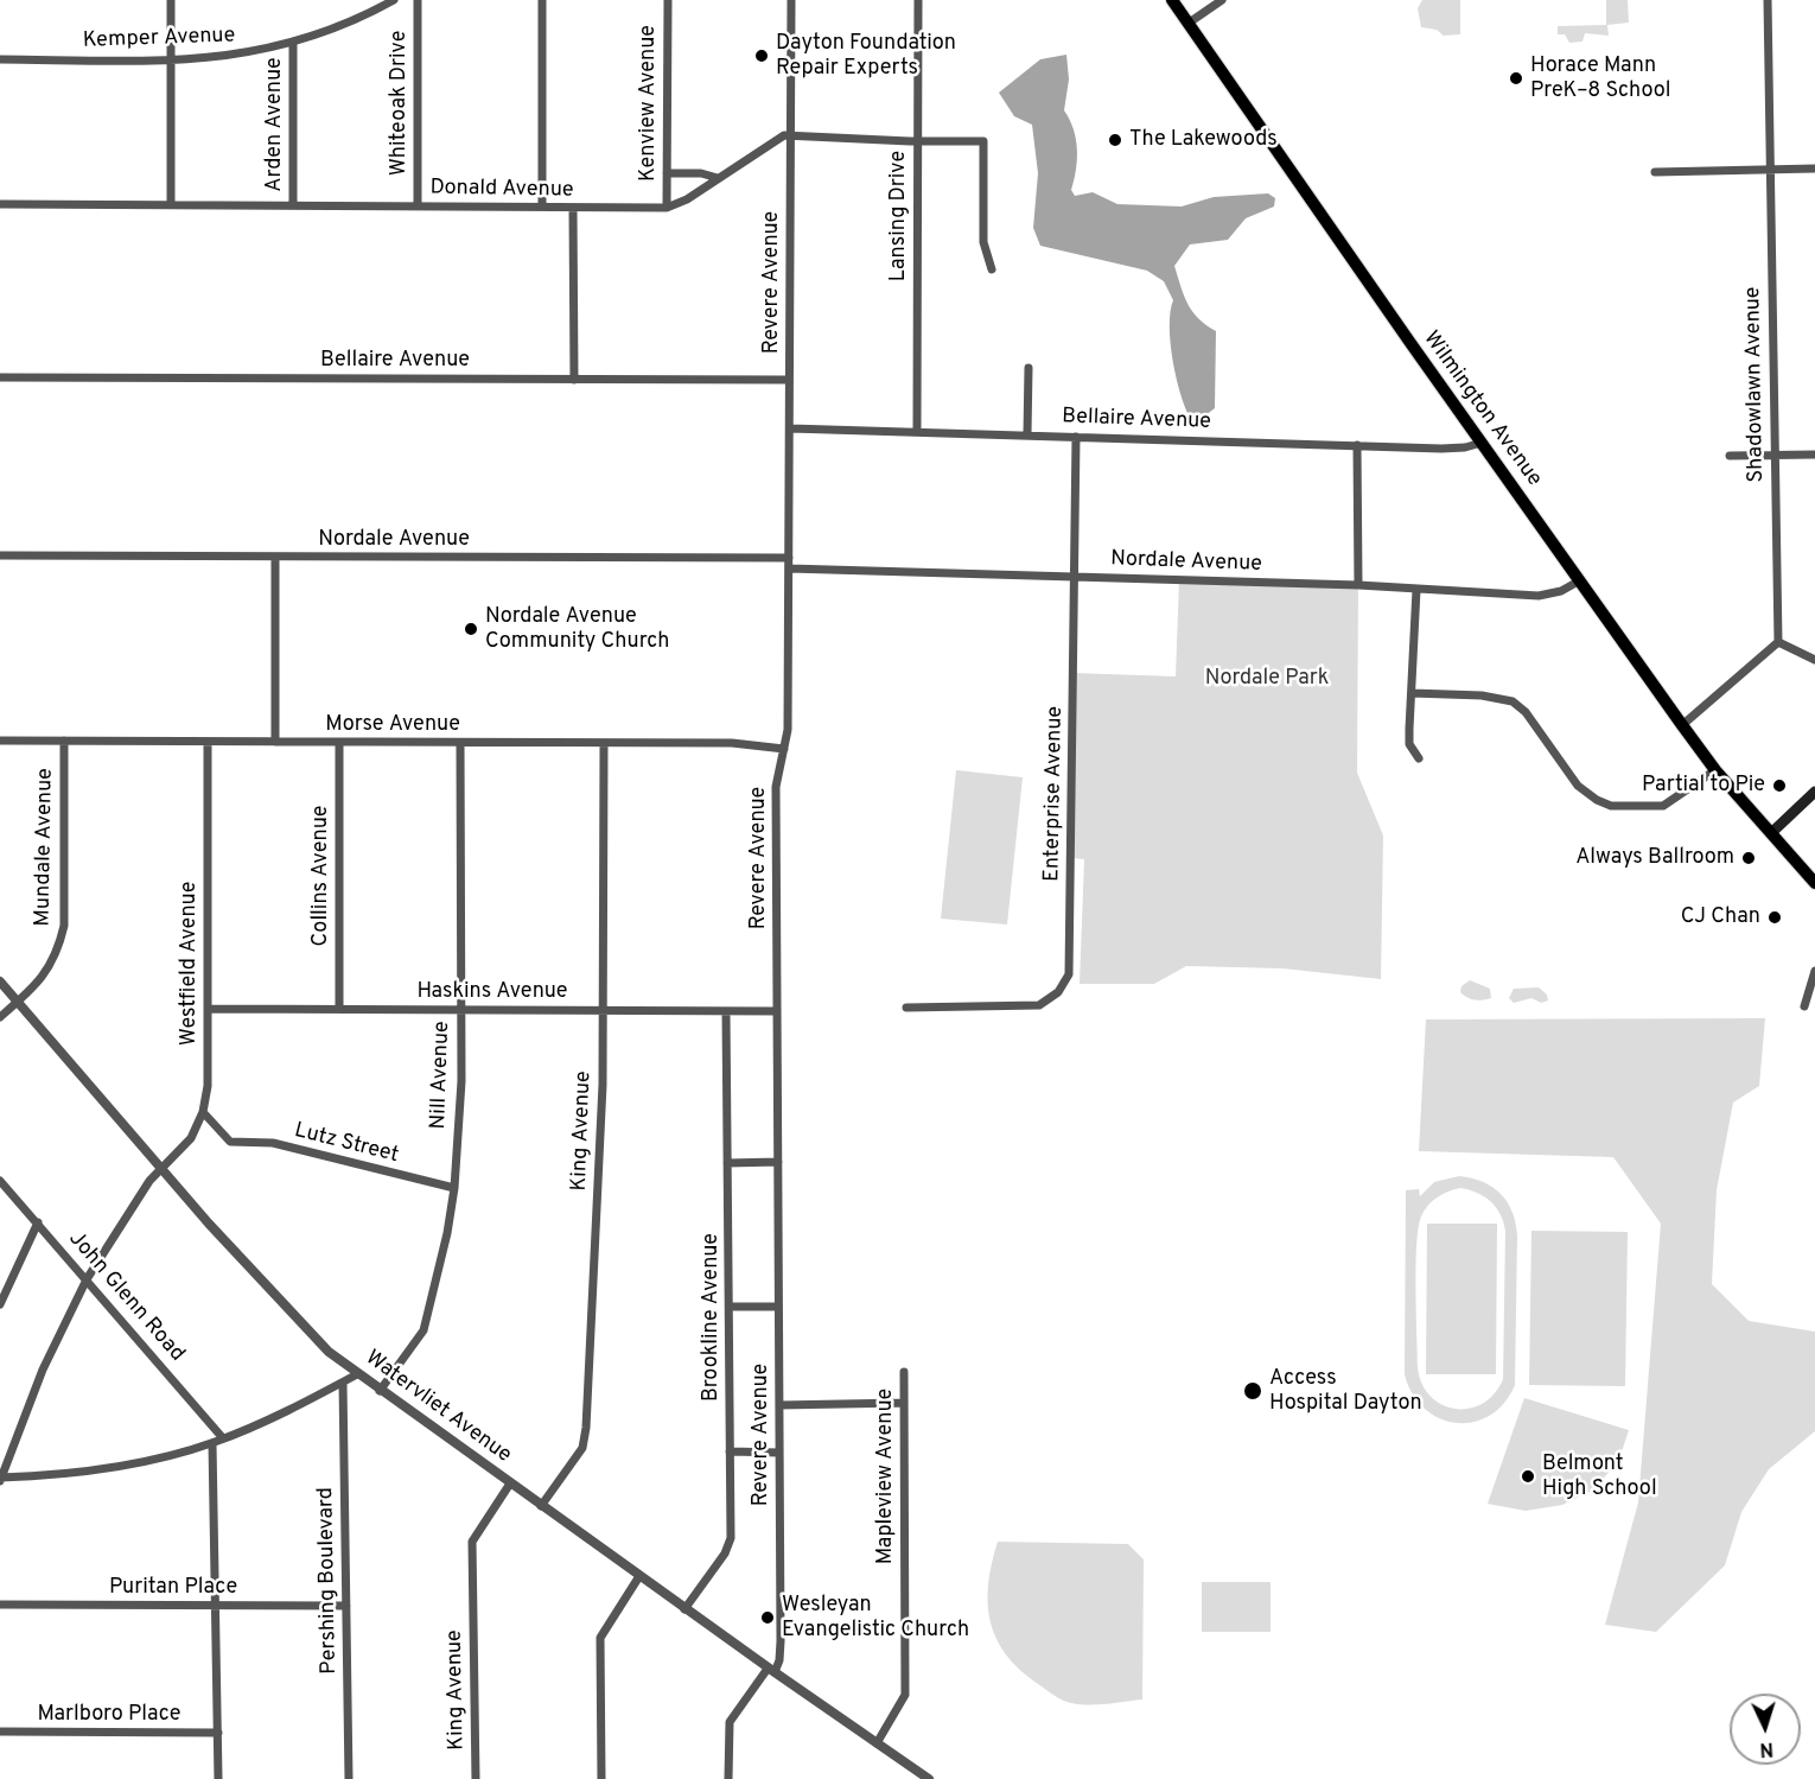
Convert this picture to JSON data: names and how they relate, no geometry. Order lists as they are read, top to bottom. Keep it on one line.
{"streets":{"main road":["Wilmington Avenue"],"street":["Kemper Avenue","Whiteoak Drive","Kenview Avenue","Arden Avenue","Donald Avenue","Lansing Drive","Revere Avenue","Bellaire Avenue","Shadowlawn Avenue","Nordale Avenue","Morse Avenue","Enterprise Avenue","Mundale Avenue","Collins Avenue","Westfield Avenue","Haskins Avenue","Nill Avenue","King Avenue","Lutz Street","John Glenn Road","Brookline Avenue","Watervliet Avenue","Mapleview Avenue","Pershing Boulevard","Puritan Place","Marlboro Place"]},"crossings":[["Kemper Avenue","Arden Avenue"],["Whiteoak Drive","Donald Avenue"],["Kenview Avenue","Donald Avenue"],["Arden Avenue","Donald Avenue"],["Donald Avenue","Lansing Drive"],["Donald Avenue","Revere Avenue"],["Lansing Drive","Bellaire Avenue"],["Revere Avenue","Bellaire Avenue"],["Revere Avenue","Nordale Avenue"],["Revere Avenue","Morse Avenue"],["Revere Avenue","Haskins Avenue"],["Revere Avenue","Watervliet Avenue"],["Bellaire Avenue","Wilmington Avenue"],["Bellaire Avenue","Enterprise Avenue"],["Wilmington Avenue","Nordale Avenue"],["Nordale Avenue","Enterprise Avenue"],["Morse Avenue","Mundale Avenue"],["Morse Avenue","Collins Avenue"],["Morse Avenue","Westfield Avenue"],["Morse Avenue","Nill Avenue"],["Morse Avenue","King Avenue"],["Mundale Avenue","Watervliet Avenue"],["Collins Avenue","Haskins Avenue"],["Westfield Avenue","Haskins Avenue"],["Westfield Avenue","Lutz Street"],["Westfield Avenue","John Glenn Road"],["Westfield Avenue","Watervliet Avenue"],["Haskins Avenue","Nill Avenue"],["Haskins Avenue","King Avenue"],["Haskins Avenue","Brookline Avenue"],["Nill Avenue","Lutz Street"],["Nill Avenue","Watervliet Avenue"],["King Avenue","Watervliet Avenue"],["Brookline Avenue","Watervliet Avenue"],["Watervliet Avenue","Mapleview Avenue"],["Pershing Boulevard","Puritan Place"]],"parks":["Nordale Park"],"places":["Dayton Foundation Repair Experts","Horace Mann PreK–8 School","The Lakewoods","Nordale Avenue Community Church","Partial to Pie","Always Ballroom","CJ Chan","Access Hospital Dayton","Belmont High School","Wesleyan Evangelistic Church"],"north":"bottom"}
